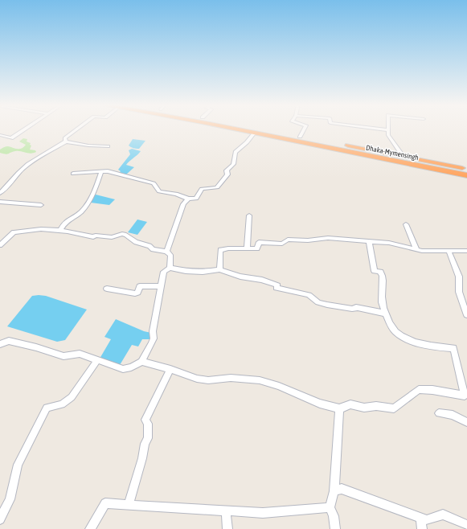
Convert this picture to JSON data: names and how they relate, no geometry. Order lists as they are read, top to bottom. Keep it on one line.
{"streets":{"highway":["Dhaka-Mymensingh"]}}
